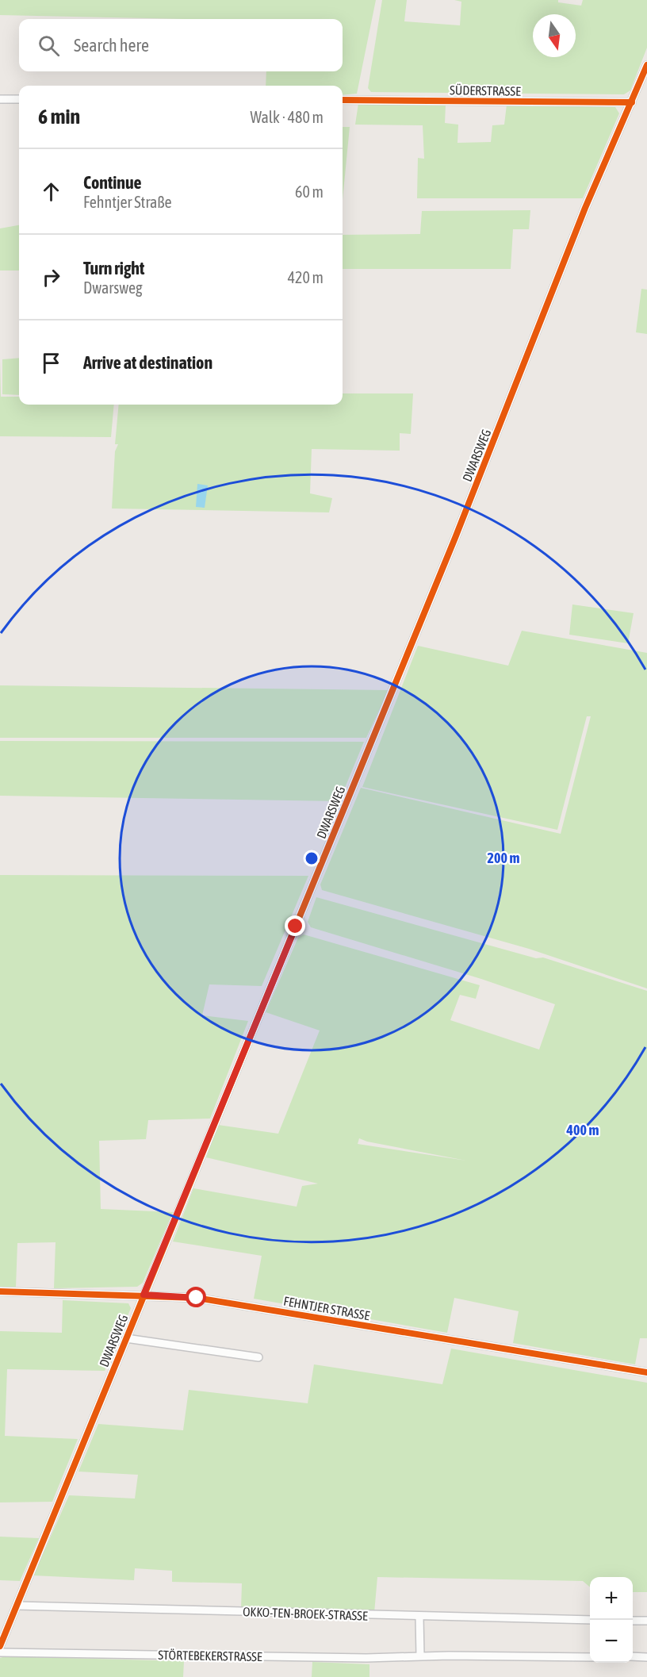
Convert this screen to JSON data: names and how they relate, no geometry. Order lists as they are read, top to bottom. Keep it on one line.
{"streets":{"street":["SÜDERSTRASSE","DWARSWEG","FEHNTJER STRASSE","OKKO-TEN-BROEK-STRASSE","STÖRTEBEKERSTRASSE"]},"crossings":[["SÜDERSTRASSE","DWARSWEG"],["DWARSWEG","FEHNTJER STRASSE"],["DWARSWEG","OKKO-TEN-BROEK-STRASSE"]],"north":"bottom","page":{"search":"Search here","heading":["6 min","Walk · 480 m"],"list":[["Continue","Fehntjer Straße","60 m"],["Turn right","Dwarsweg","420 m"],"Arrive at destination"],"map_buttons":["+","−"]},"rings":["200 m","400 m"]}
